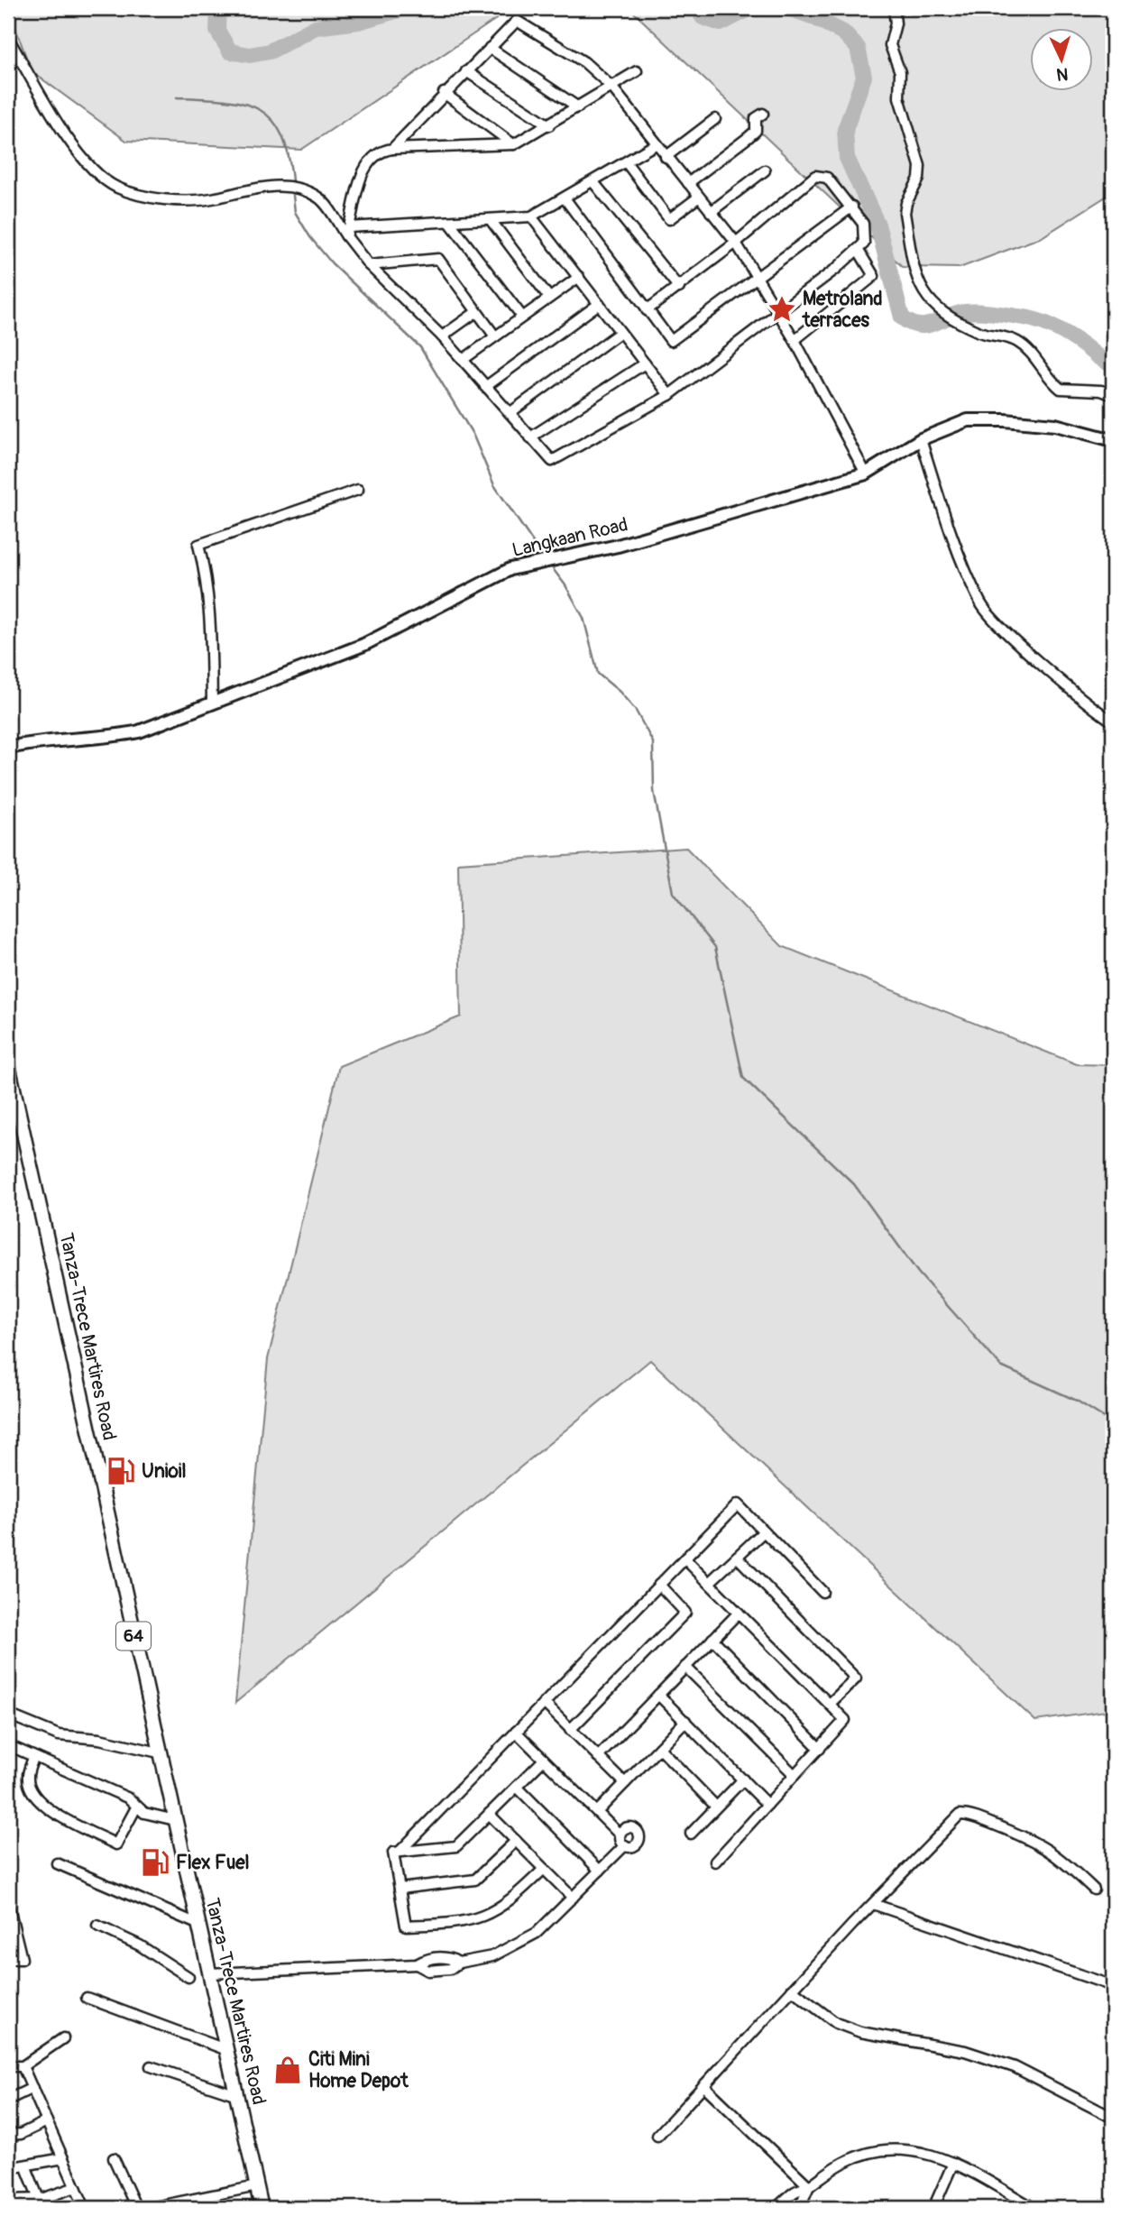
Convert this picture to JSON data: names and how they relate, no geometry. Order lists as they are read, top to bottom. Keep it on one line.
{"streets":{"main road":["Tanza-Trece Martires Road","64"],"street":["Langkaan Road"]},"places":{"place":["Metroland terraces"],"fuel station":["Unioil","Flex Fuel"],"shop":["Citi Mini Home Depot"]},"north":"bottom"}
